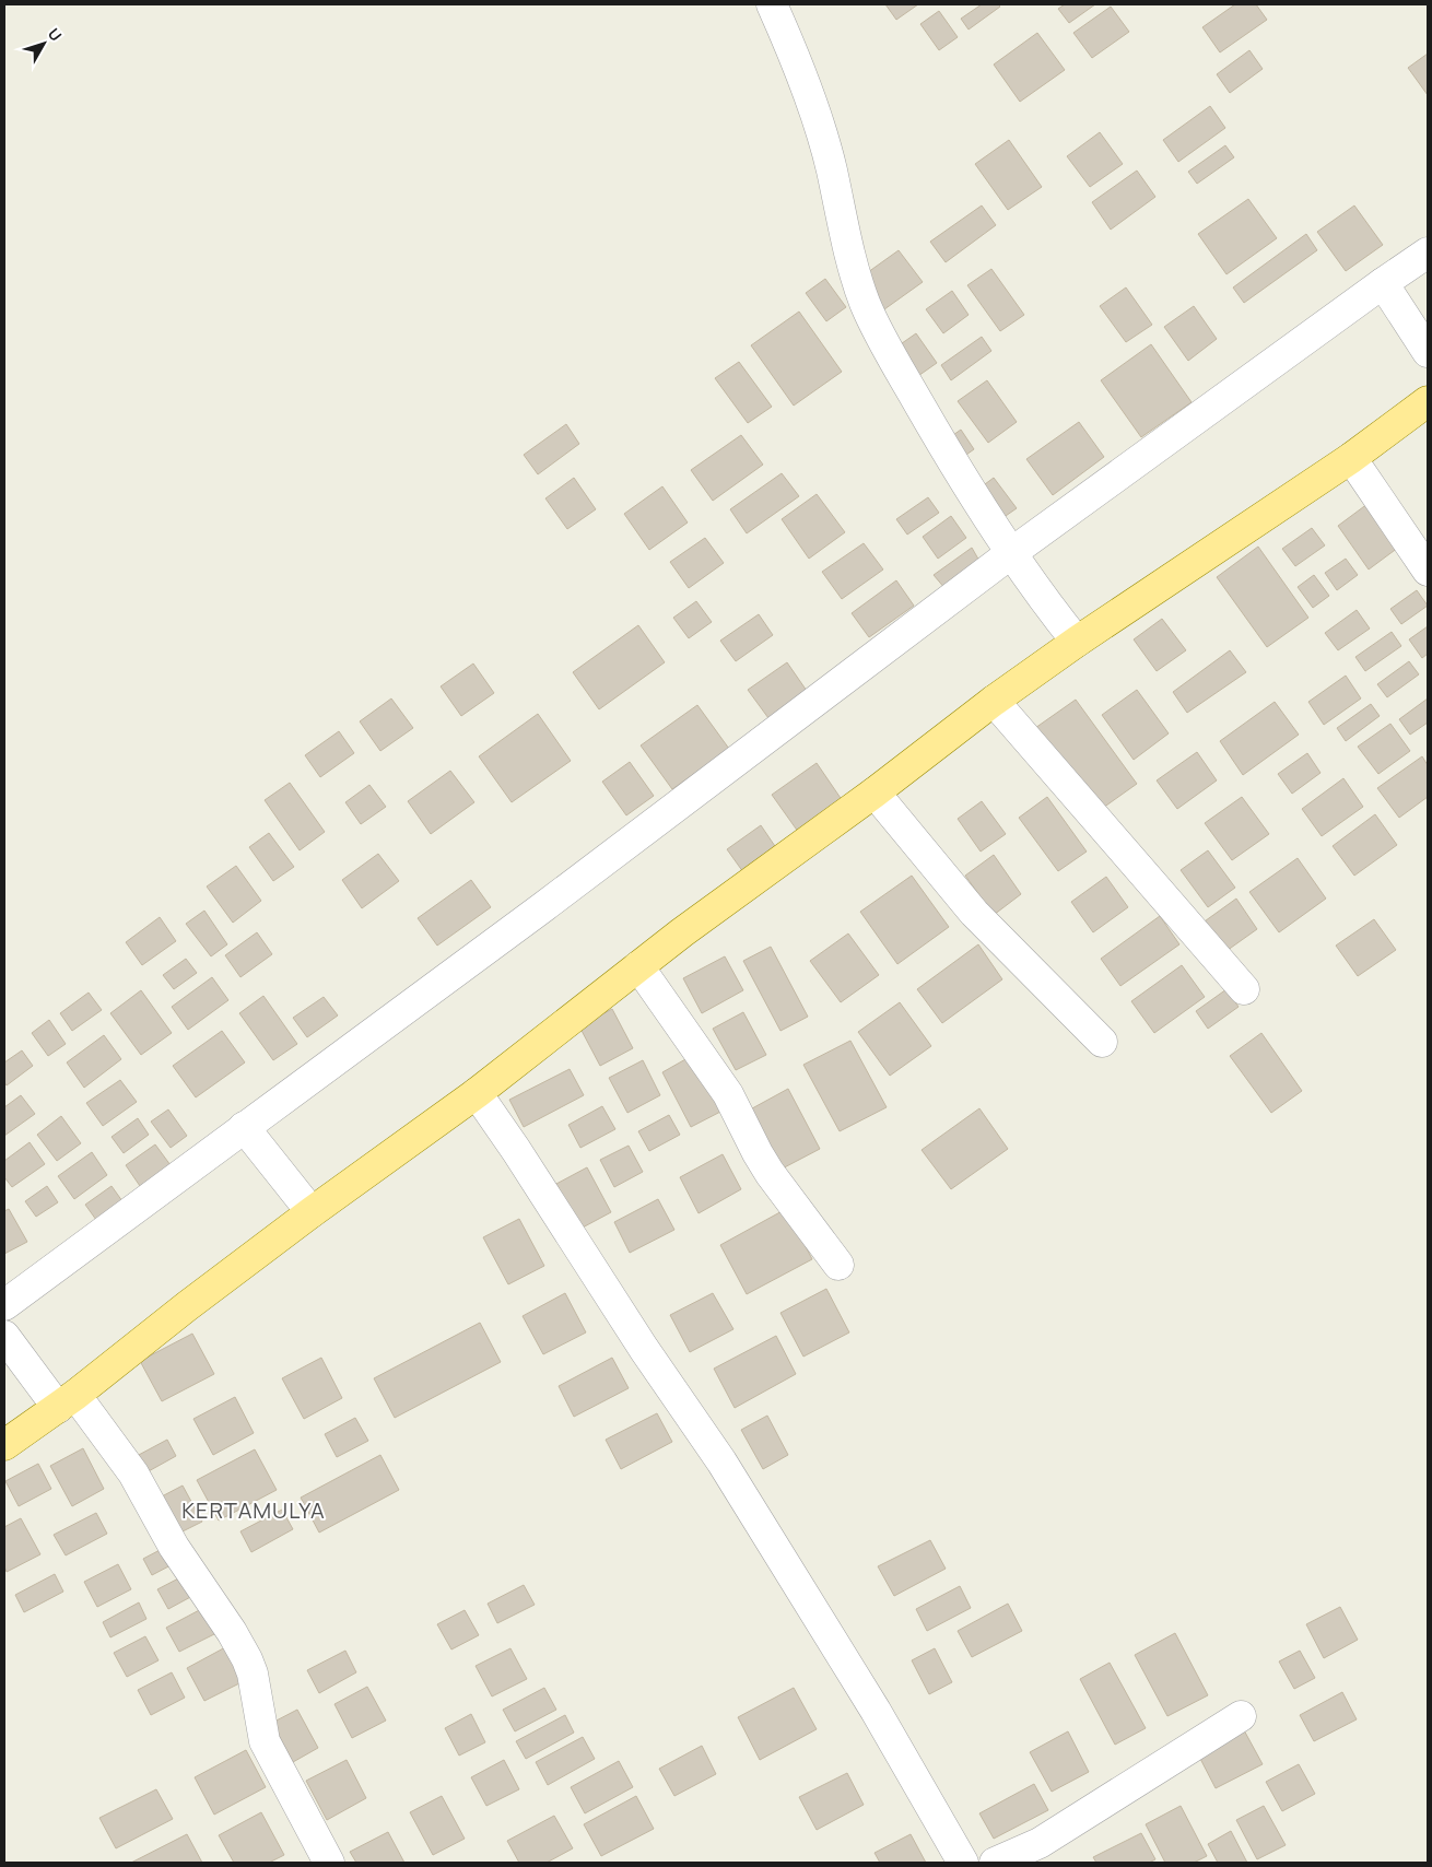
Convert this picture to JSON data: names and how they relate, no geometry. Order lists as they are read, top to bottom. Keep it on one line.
{"districts":["KERTAMULYA"],"north":"top right"}
